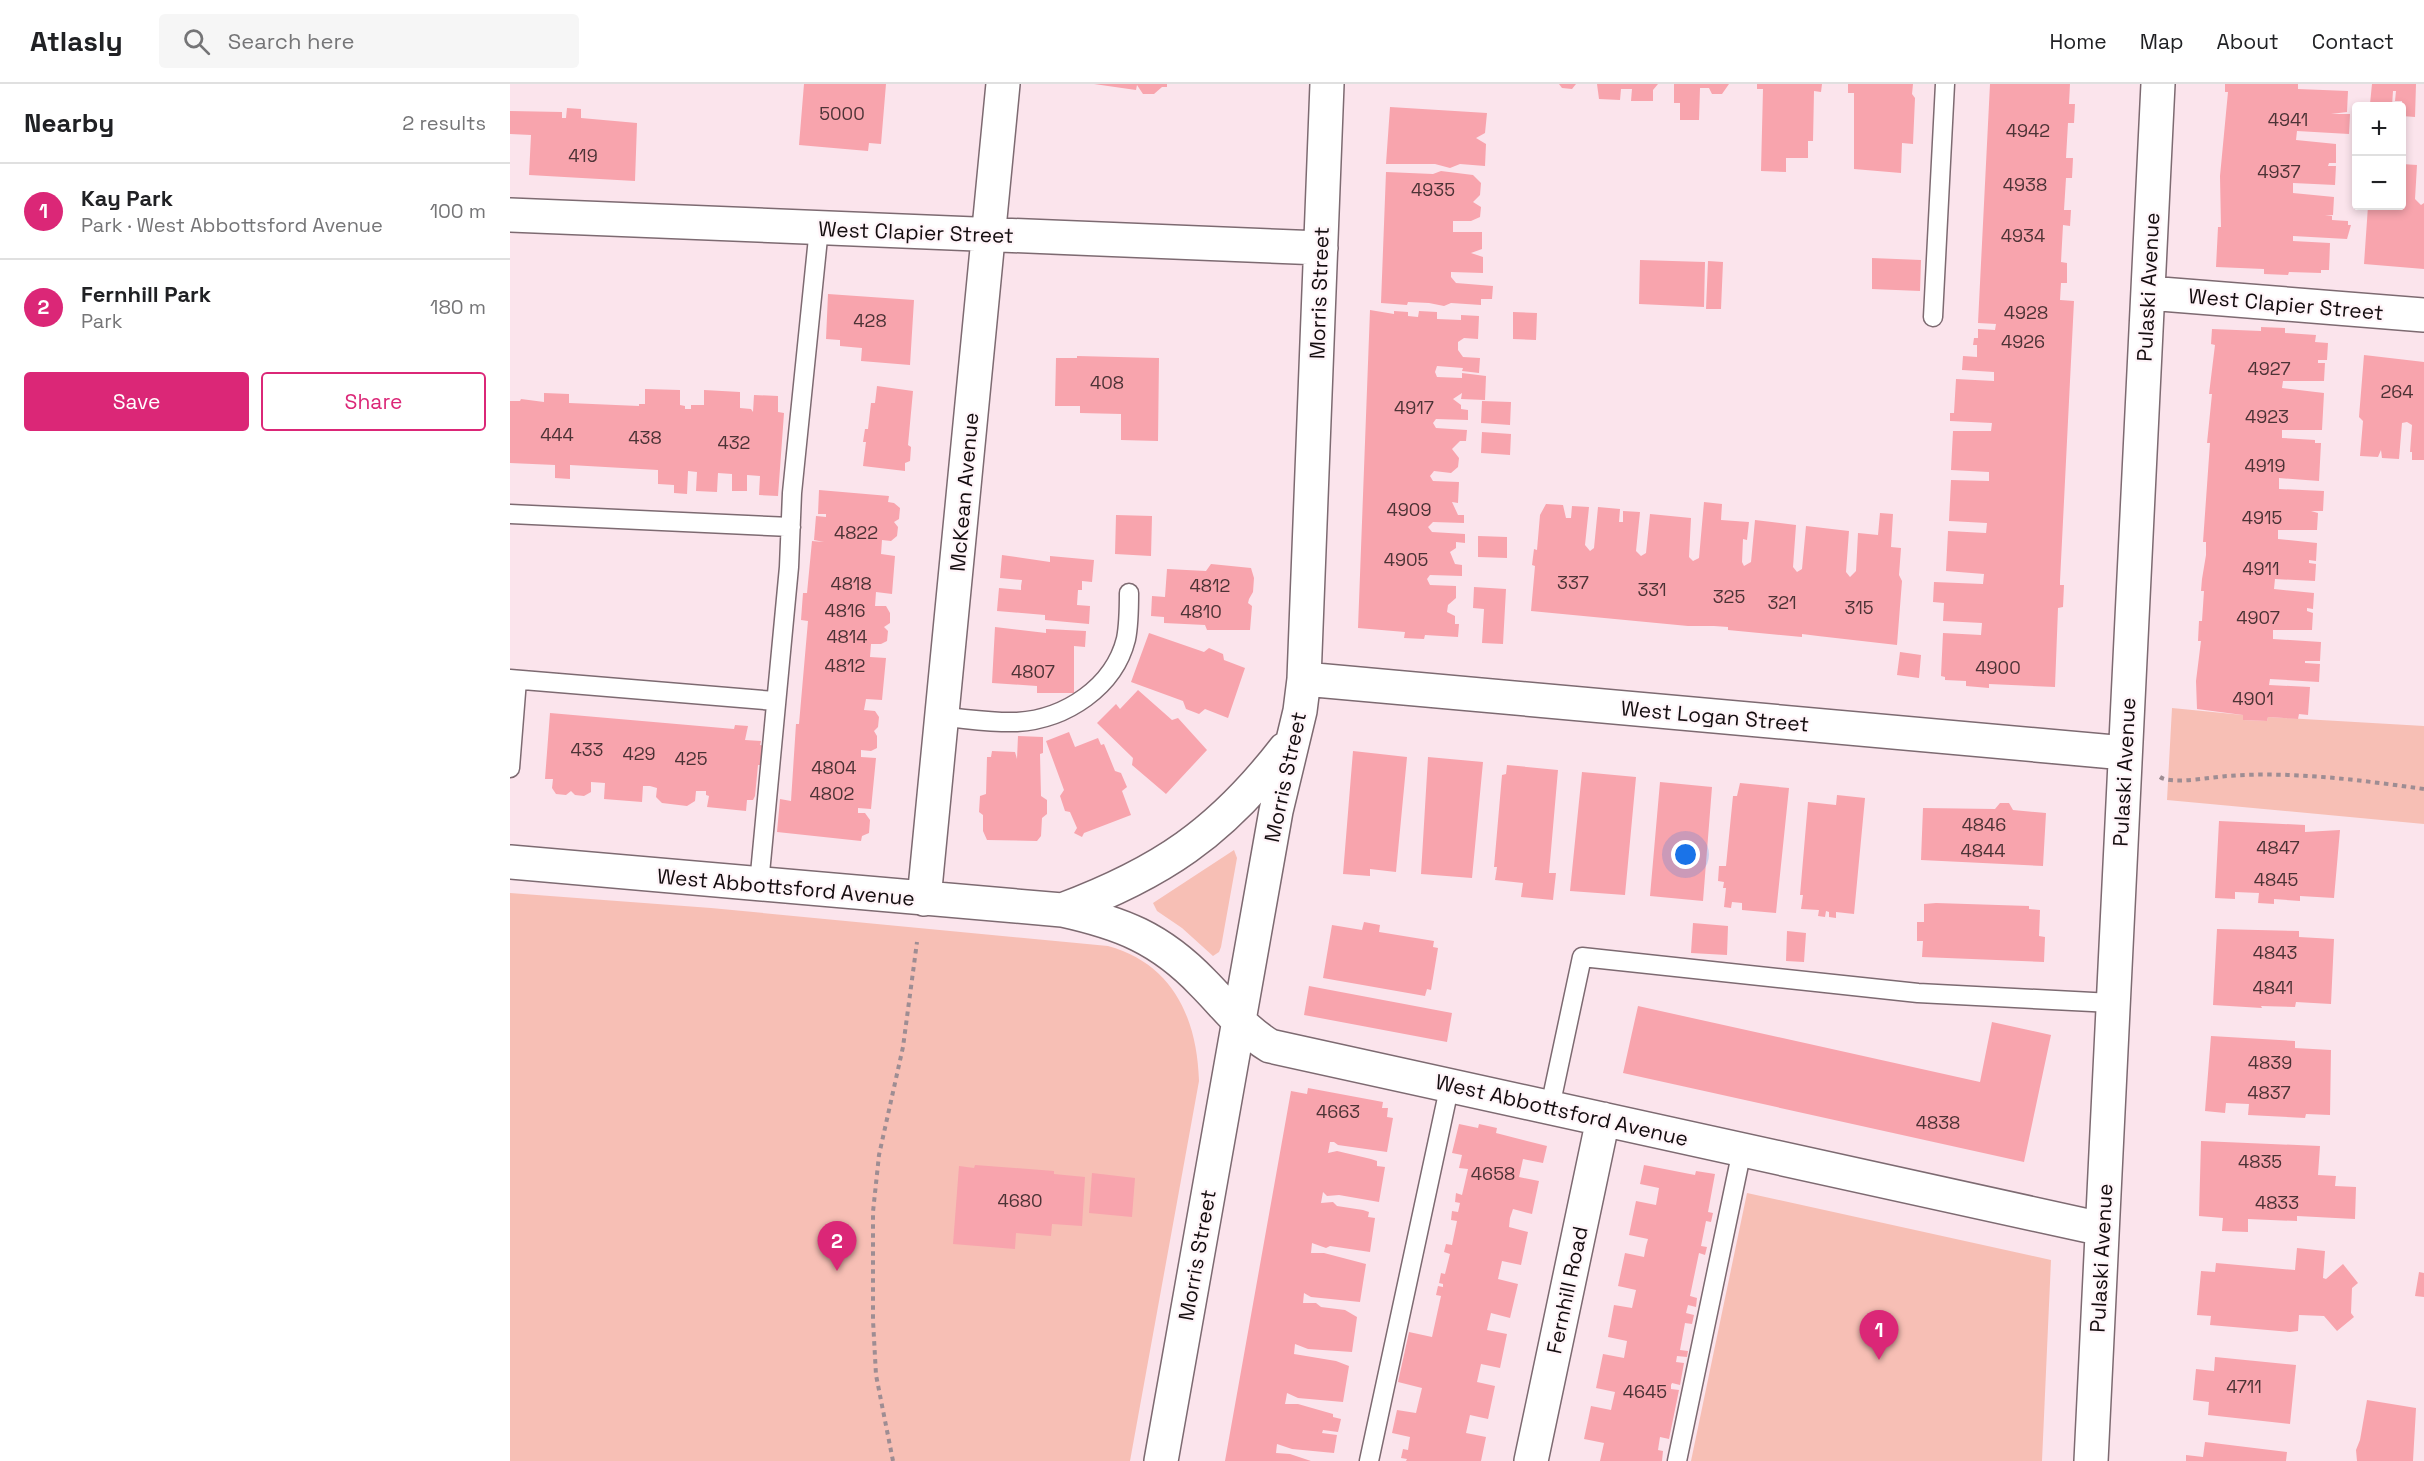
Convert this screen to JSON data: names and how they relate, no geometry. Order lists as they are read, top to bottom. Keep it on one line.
{"streets":{"street":["West Clapier Street","Pulaski Avenue","Morris Street","McKean Avenue","West Logan Street","West Abbottsford Avenue","Fernhill Road"]},"crossings":[["West Clapier Street","Pulaski Avenue"],["West Clapier Street","Morris Street"],["West Clapier Street","McKean Avenue"],["Pulaski Avenue","West Logan Street"],["Pulaski Avenue","West Abbottsford Avenue"],["Morris Street","West Logan Street"],["Morris Street","West Abbottsford Avenue"],["McKean Avenue","West Abbottsford Avenue"],["West Abbottsford Avenue","Fernhill Road"]],"house_numbers":["5000","4941","4942","419","4937","4938","4935","4934","4928","428","4926","4927","408","264","4917","4923","444","438","432","4919","4909","4915","4822","4905","4911","337","4818","4812","331","325","321","315","4816","4810","4907","4814","4812","4900","4807","4901","433","429","425","4804","4802","4846","4847","4844","4845","4843","4841","4839","4837","4663","4838","4835","4658","4680","4833","4711","4645"],"page":{"header":"Atlasly","search":"Search here","nav":["Home","Map","About","Contact"],"heading":["Nearby","2 results"],"map_buttons":["+","−"],"list":[{"mark":"1","name":"Kay Park","note":"Park · West Abbottsford Avenue","value":"100 m"},{"mark":"2","name":"Fernhill Park","note":"Park","value":"180 m"}],"buttons":["Save","Share"],"pins":["2","1"]}}
